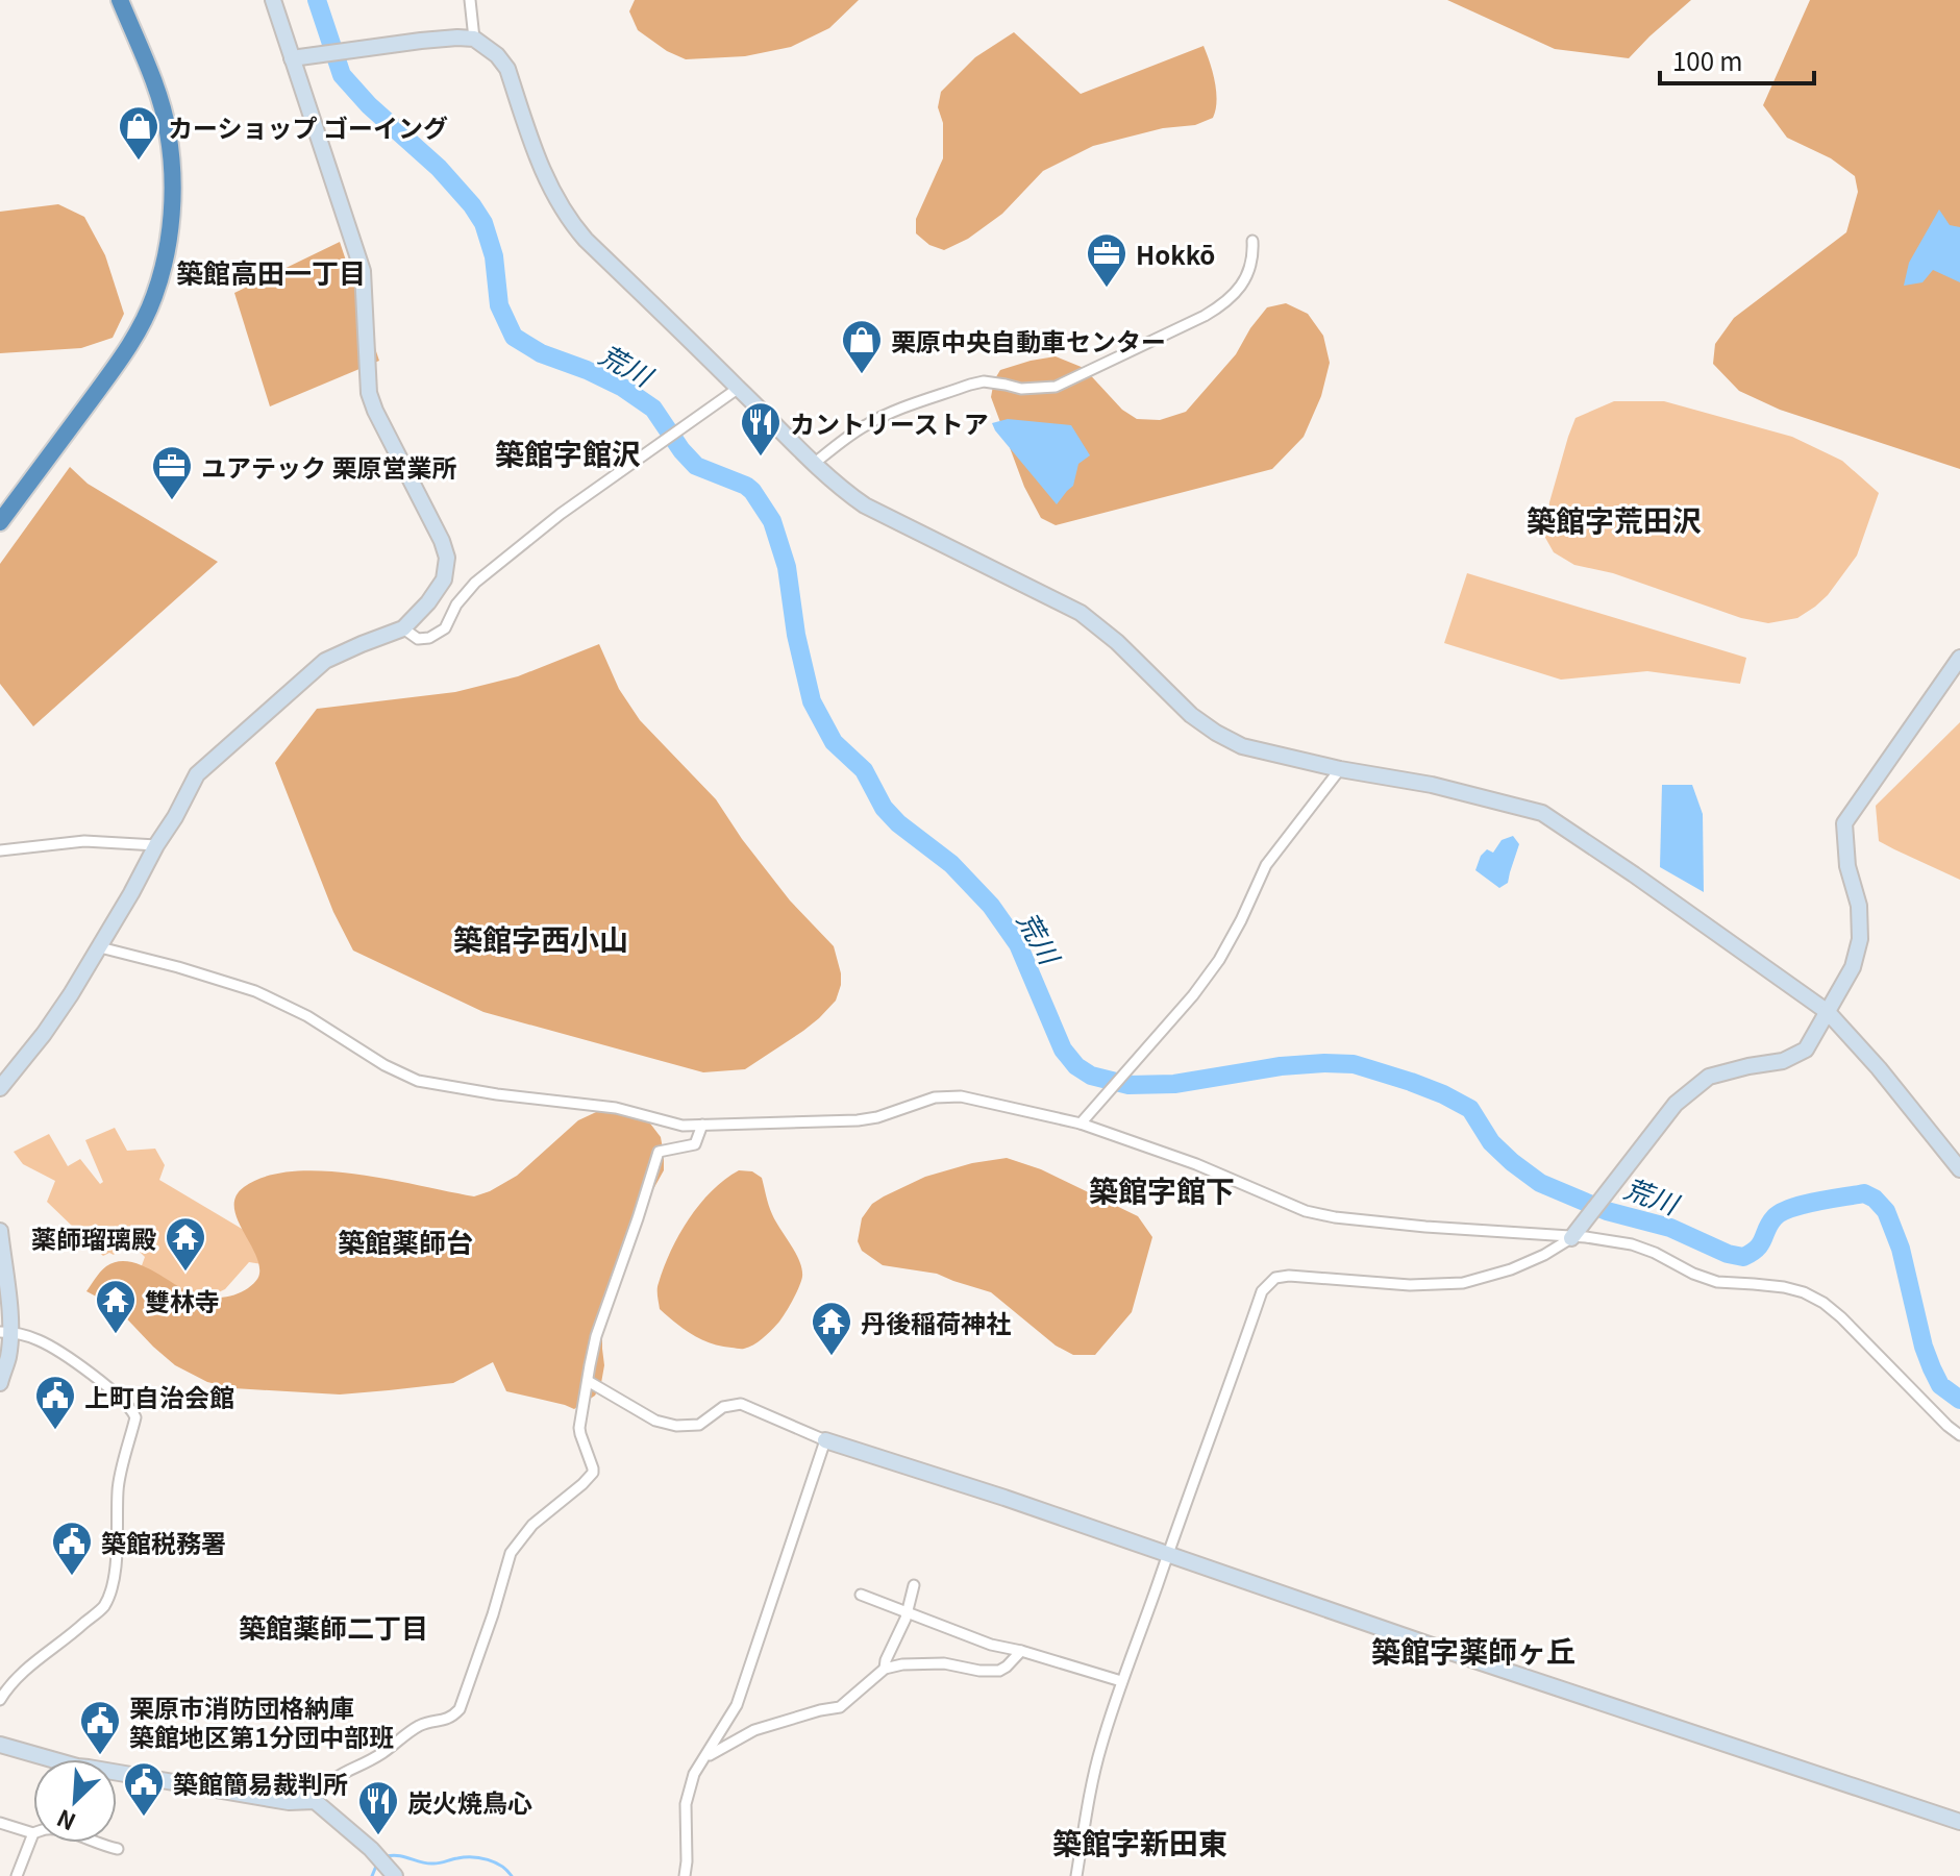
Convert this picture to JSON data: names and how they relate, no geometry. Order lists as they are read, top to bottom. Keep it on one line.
{"districts":["築館高田一丁目","築館字館沢","築館字荒田沢","築館字西小山","築館字館下","築館薬師台","築館薬師二丁目","築館字薬師ヶ丘","築館字新田東"],"water":["荒川"],"places":{"shop":["カーショップ ゴーイング","栗原中央自動車センター"],"office":["Hokkō","ユアテック 栗原営業所"],"restaurant":["カントリーストア","炭火焼鳥心"],"temple":["薬師瑠璃殿","雙林寺","丹後稲荷神社"],"public building":["上町自治会館","築館税務署","栗原市消防団格納庫 築館地区第1分団中部班","築館簡易裁判所"]},"scale_bar":"100 m","north":"bottom left"}
